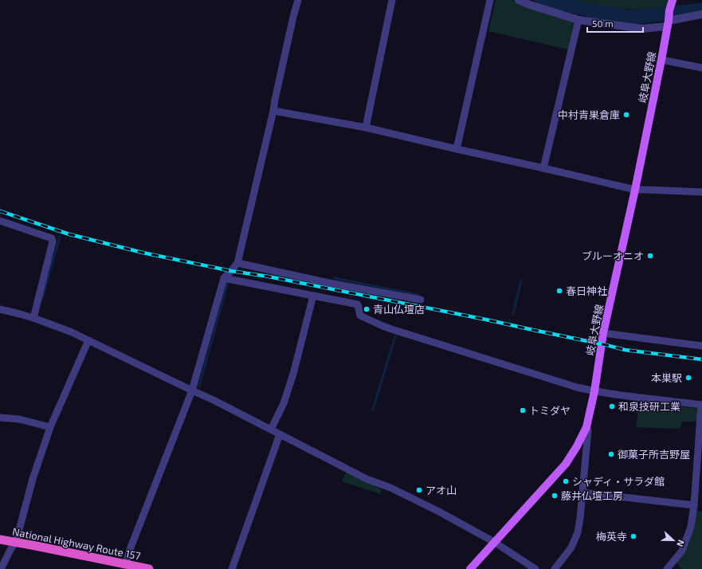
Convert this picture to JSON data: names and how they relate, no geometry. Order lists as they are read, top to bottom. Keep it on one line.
{"streets":{"highway":["National Highway Route 157"],"main road":["岐阜大野線"]},"places":["中村青果倉庫","ブルーオニオ","春日神社","青山仏壇店","本巣駅","和泉技研工業","トミダヤ","御菓子所吉野屋","シャディ・サラダ館","アオ山","藤井仏壇工房","梅英寺"],"scale_bar":"50 m","north":"right"}
